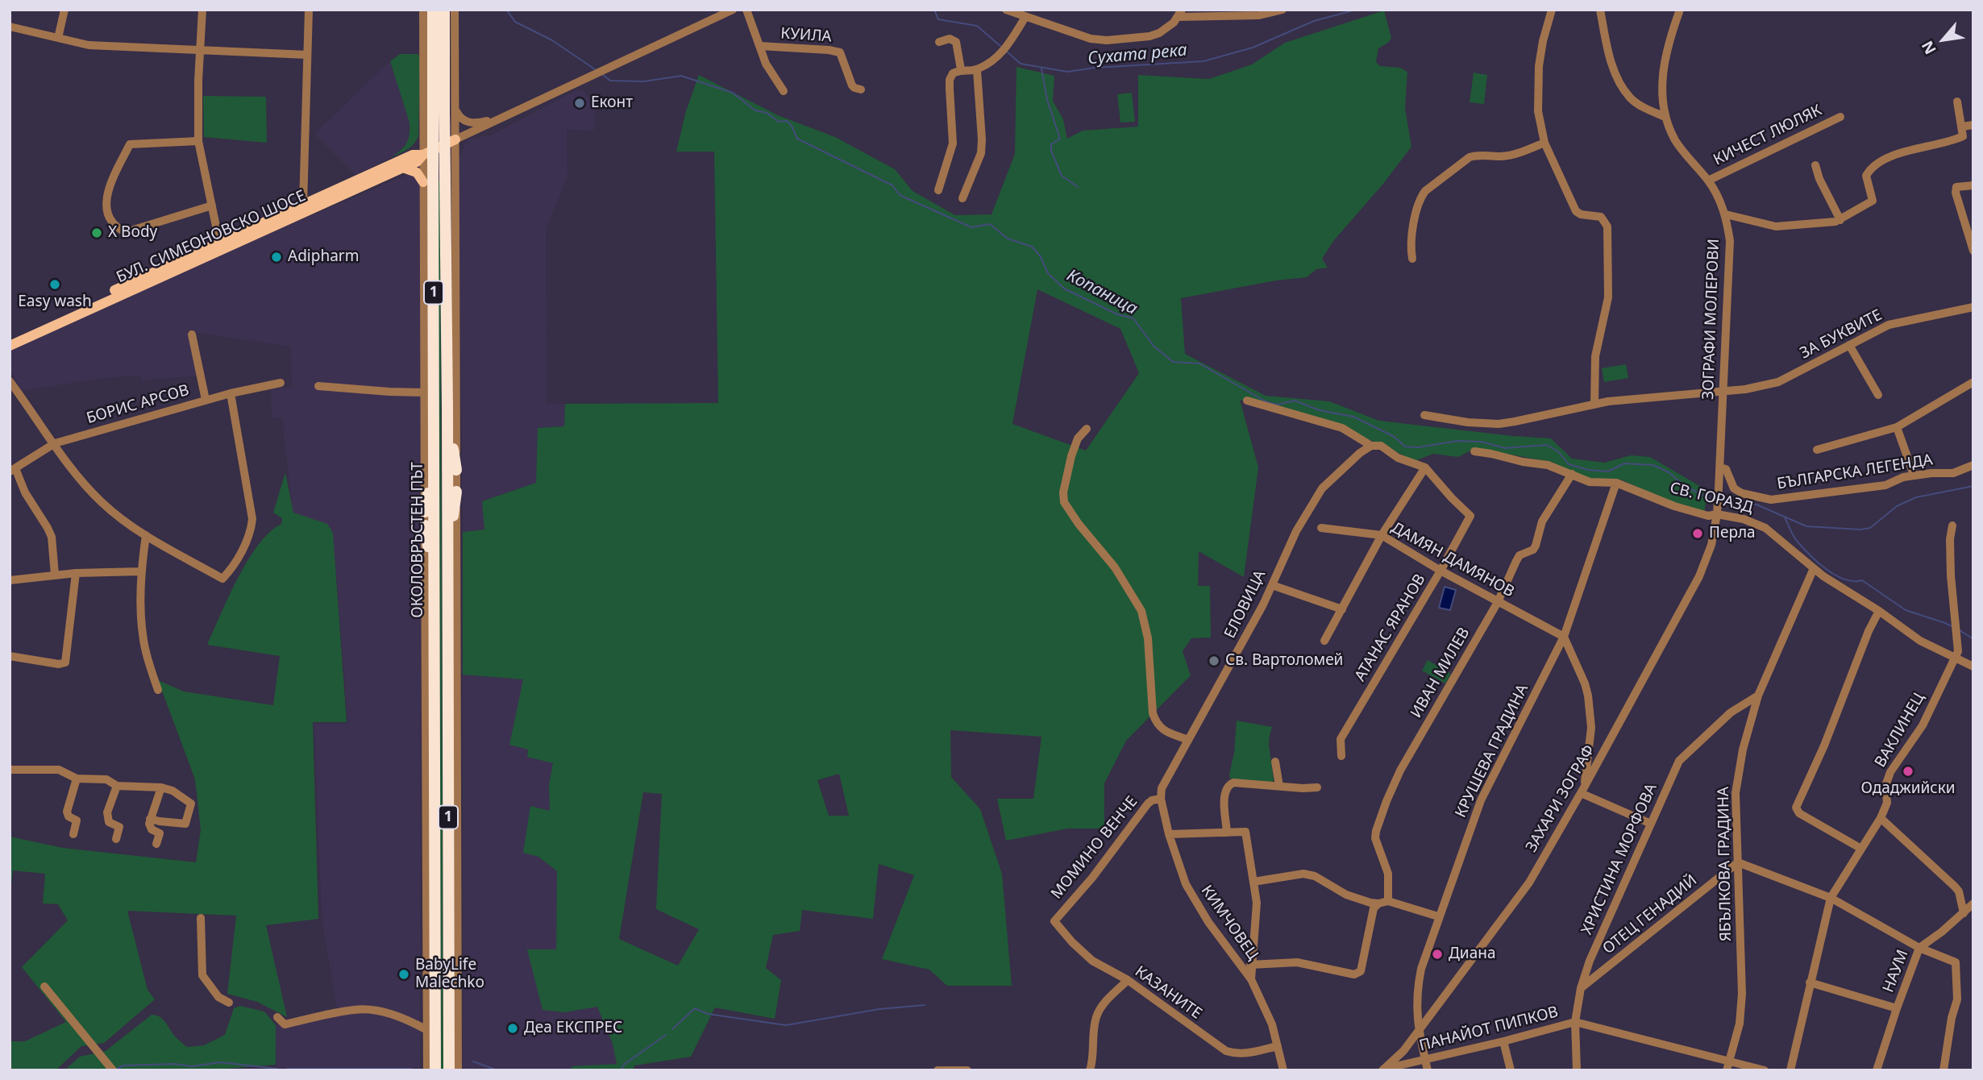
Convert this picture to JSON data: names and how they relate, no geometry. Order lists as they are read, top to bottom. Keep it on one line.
{"streets":{"highway":["1","ОКОЛОВРЪСТЕН ПЪТ"],"main road":["БУЛ. СИМЕОНОВСКО ШОСЕ"],"street":["КУИЛА","КИЧЕСТ ЛЮЛЯК","ЗОГРАФИ МОЛЕРОВИ","ЗА БУКВИТЕ","БОРИС АРСОВ","БЪЛГАРСКА ЛЕГЕНДА","СВ. ГОРАЗД","ДАМЯН ДАМЯНОВ","ЕЛОВИЦА","АТАНАС ЯРАНОВ","ИВАН МИЛЕВ","ВАКЛИНЕЦ","КРУШЕВА ГРАДИНА","ЗАХАРИ ЗОГРАФ","МОМИНО ВЕНЧЕ","ХРИСТИНА МОРФОВА","ЯБЪЛКОВА ГРАДИНА","ОТЕЦ ГЕНАДИЙ","КИМЧОВЕЦ","НАУМ","КАЗАНИТЕ","ПАНАЙОТ ПИПКОВ"]},"crossings":[["КИЧЕСТ ЛЮЛЯК","ЗОГРАФИ МОЛЕРОВИ"],["ЗОГРАФИ МОЛЕРОВИ","ЗА БУКВИТЕ"],["ЗОГРАФИ МОЛЕРОВИ","БЪЛГАРСКА ЛЕГЕНДА"],["ЗОГРАФИ МОЛЕРОВИ","СВ. ГОРАЗД"],["ЗОГРАФИ МОЛЕРОВИ","ЗАХАРИ ЗОГРАФ"],["СВ. ГОРАЗД","ИВАН МИЛЕВ"],["СВ. ГОРАЗД","ВАКЛИНЕЦ"],["СВ. ГОРАЗД","КРУШЕВА ГРАДИНА"],["СВ. ГОРАЗД","ЗАХАРИ ЗОГРАФ"],["СВ. ГОРАЗД","ЯБЪЛКОВА ГРАДИНА"],["ДАМЯН ДАМЯНОВ","АТАНАС ЯРАНОВ"],["ДАМЯН ДАМЯНОВ","ИВАН МИЛЕВ"],["ДАМЯН ДАМЯНОВ","КРУШЕВА ГРАДИНА"],["ЕЛОВИЦА","МОМИНО ВЕНЧЕ"],["ЕЛОВИЦА","КИМЧОВЕЦ"],["КРУШЕВА ГРАДИНА","ЗАХАРИ ЗОГРАФ"],["КРУШЕВА ГРАДИНА","ПАНАЙОТ ПИПКОВ"],["ЗАХАРИ ЗОГРАФ","ПАНАЙОТ ПИПКОВ"],["МОМИНО ВЕНЧЕ","КИМЧОВЕЦ"],["МОМИНО ВЕНЧЕ","КАЗАНИТЕ"],["ХРИСТИНА МОРФОВА","ЯБЪЛКОВА ГРАДИНА"],["ХРИСТИНА МОРФОВА","ОТЕЦ ГЕНАДИЙ"],["ХРИСТИНА МОРФОВА","ПАНАЙОТ ПИПКОВ"],["ЯБЪЛКОВА ГРАДИНА","ОТЕЦ ГЕНАДИЙ"],["ЯБЪЛКОВА ГРАДИНА","ПАНАЙОТ ПИПКОВ"],["КИМЧОВЕЦ","КАЗАНИТЕ"]],"water":["Сухата река","Копаница"],"places":["Еконт","X Body","Adipharm","Easy wash","Перла","Св. Вартоломей","Одаджийски","Диана","BabyLife Malechko","Деа ЕКСПРЕС"],"north":"bottom left"}
